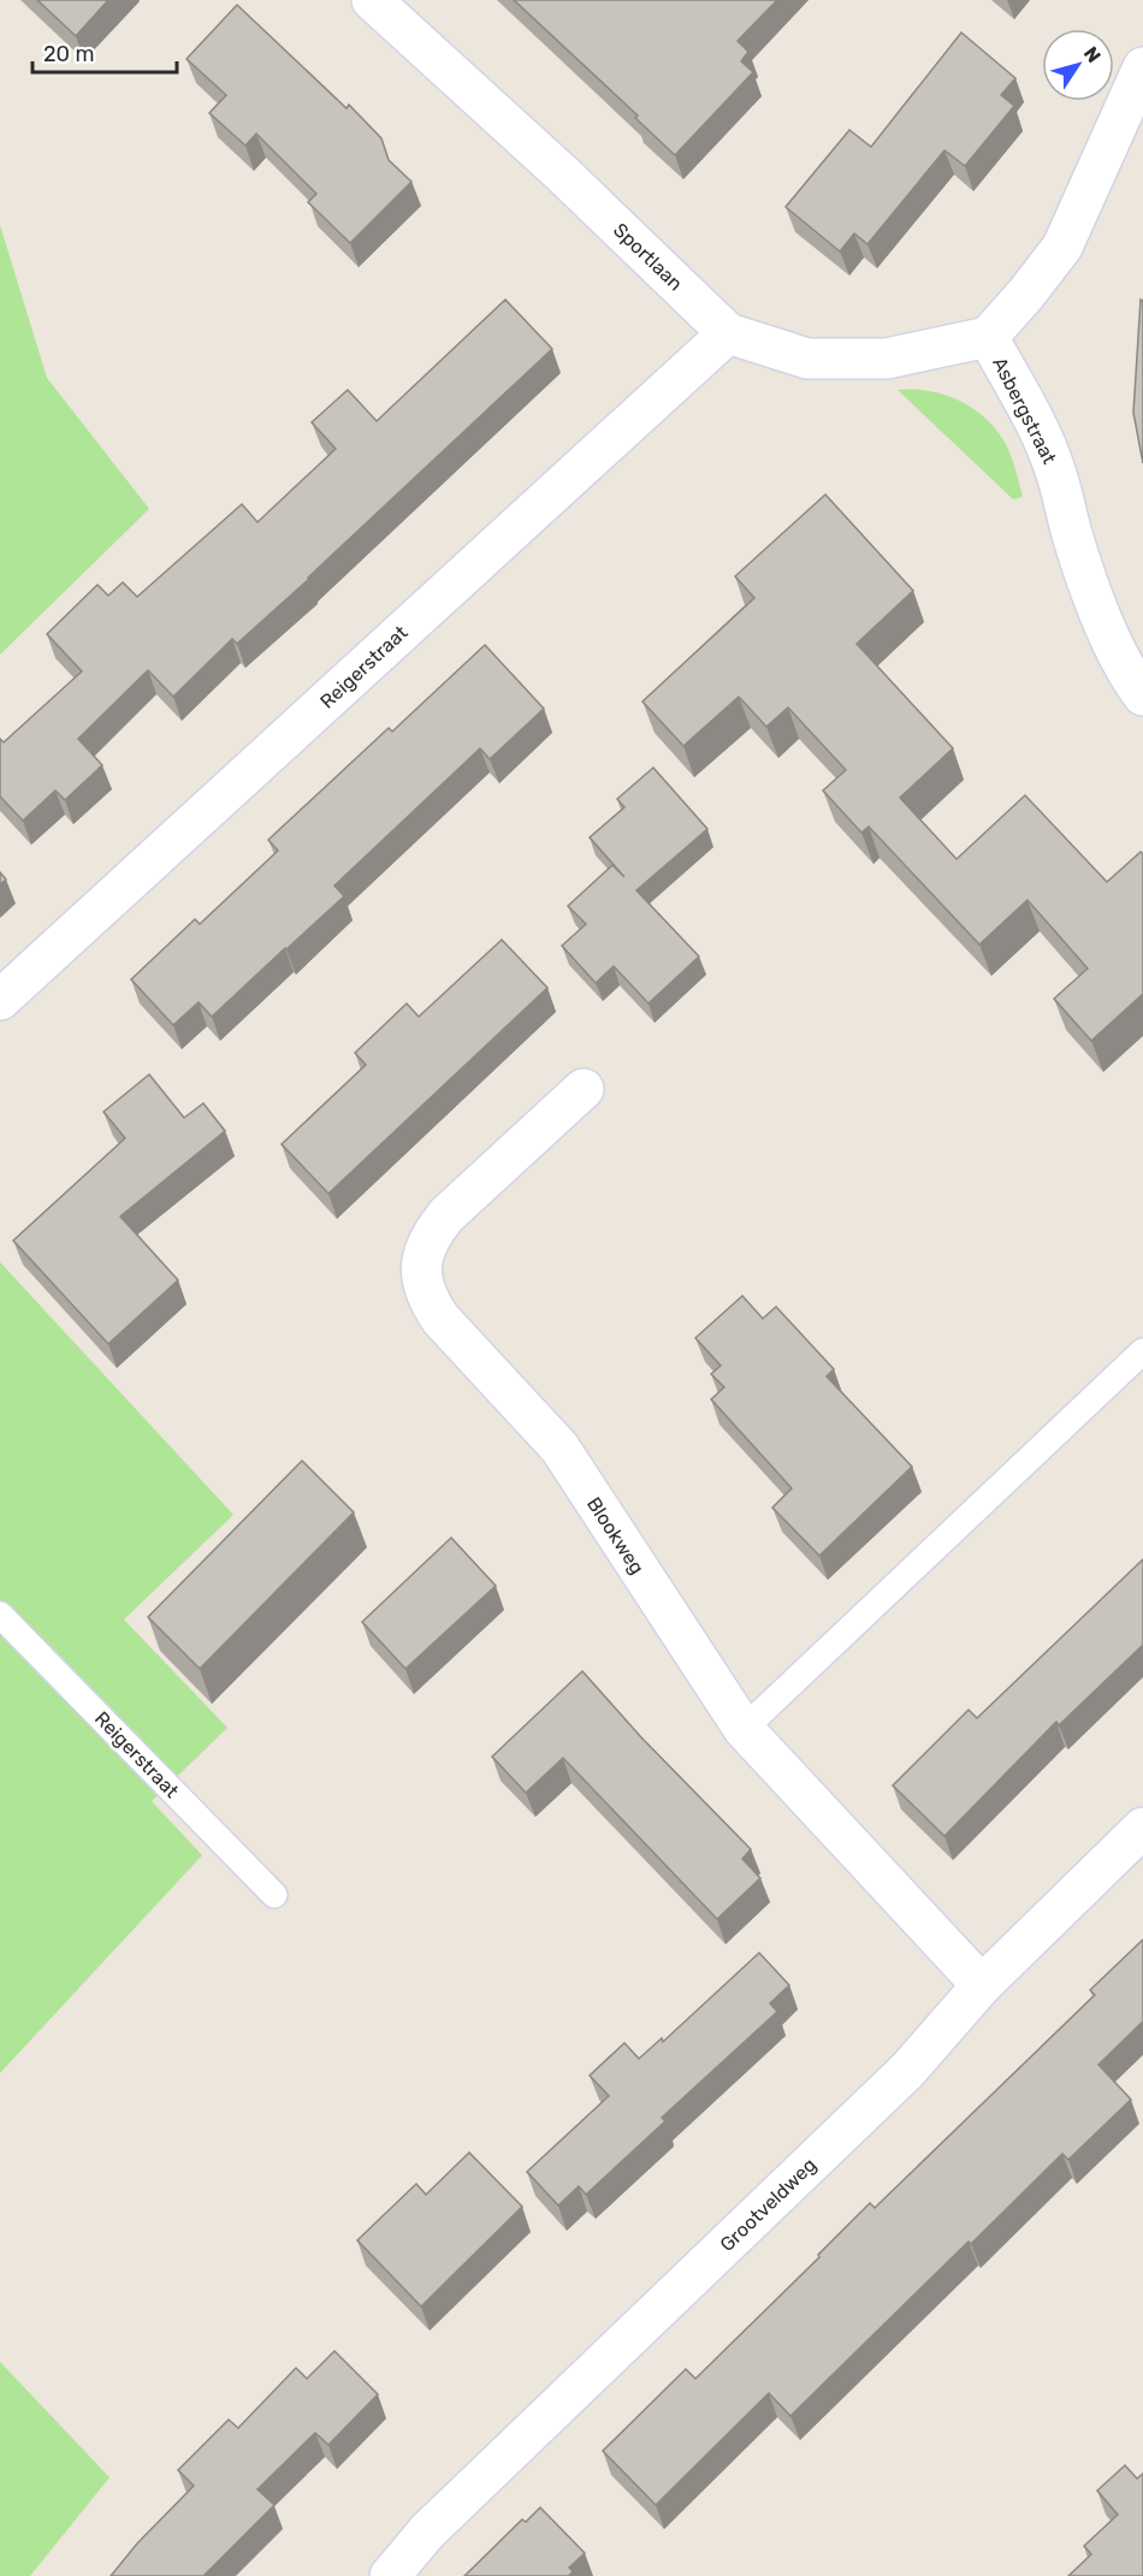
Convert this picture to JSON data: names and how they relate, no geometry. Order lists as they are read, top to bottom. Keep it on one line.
{"streets":{"street":["Sportlaan","Asbergstraat","Reigerstraat","Blookweg","Grootveldweg"]},"crossings":[["Sportlaan","Asbergstraat"],["Sportlaan","Reigerstraat"],["Blookweg","Grootveldweg"]],"scale_bar":"20 m","north":"top right"}
